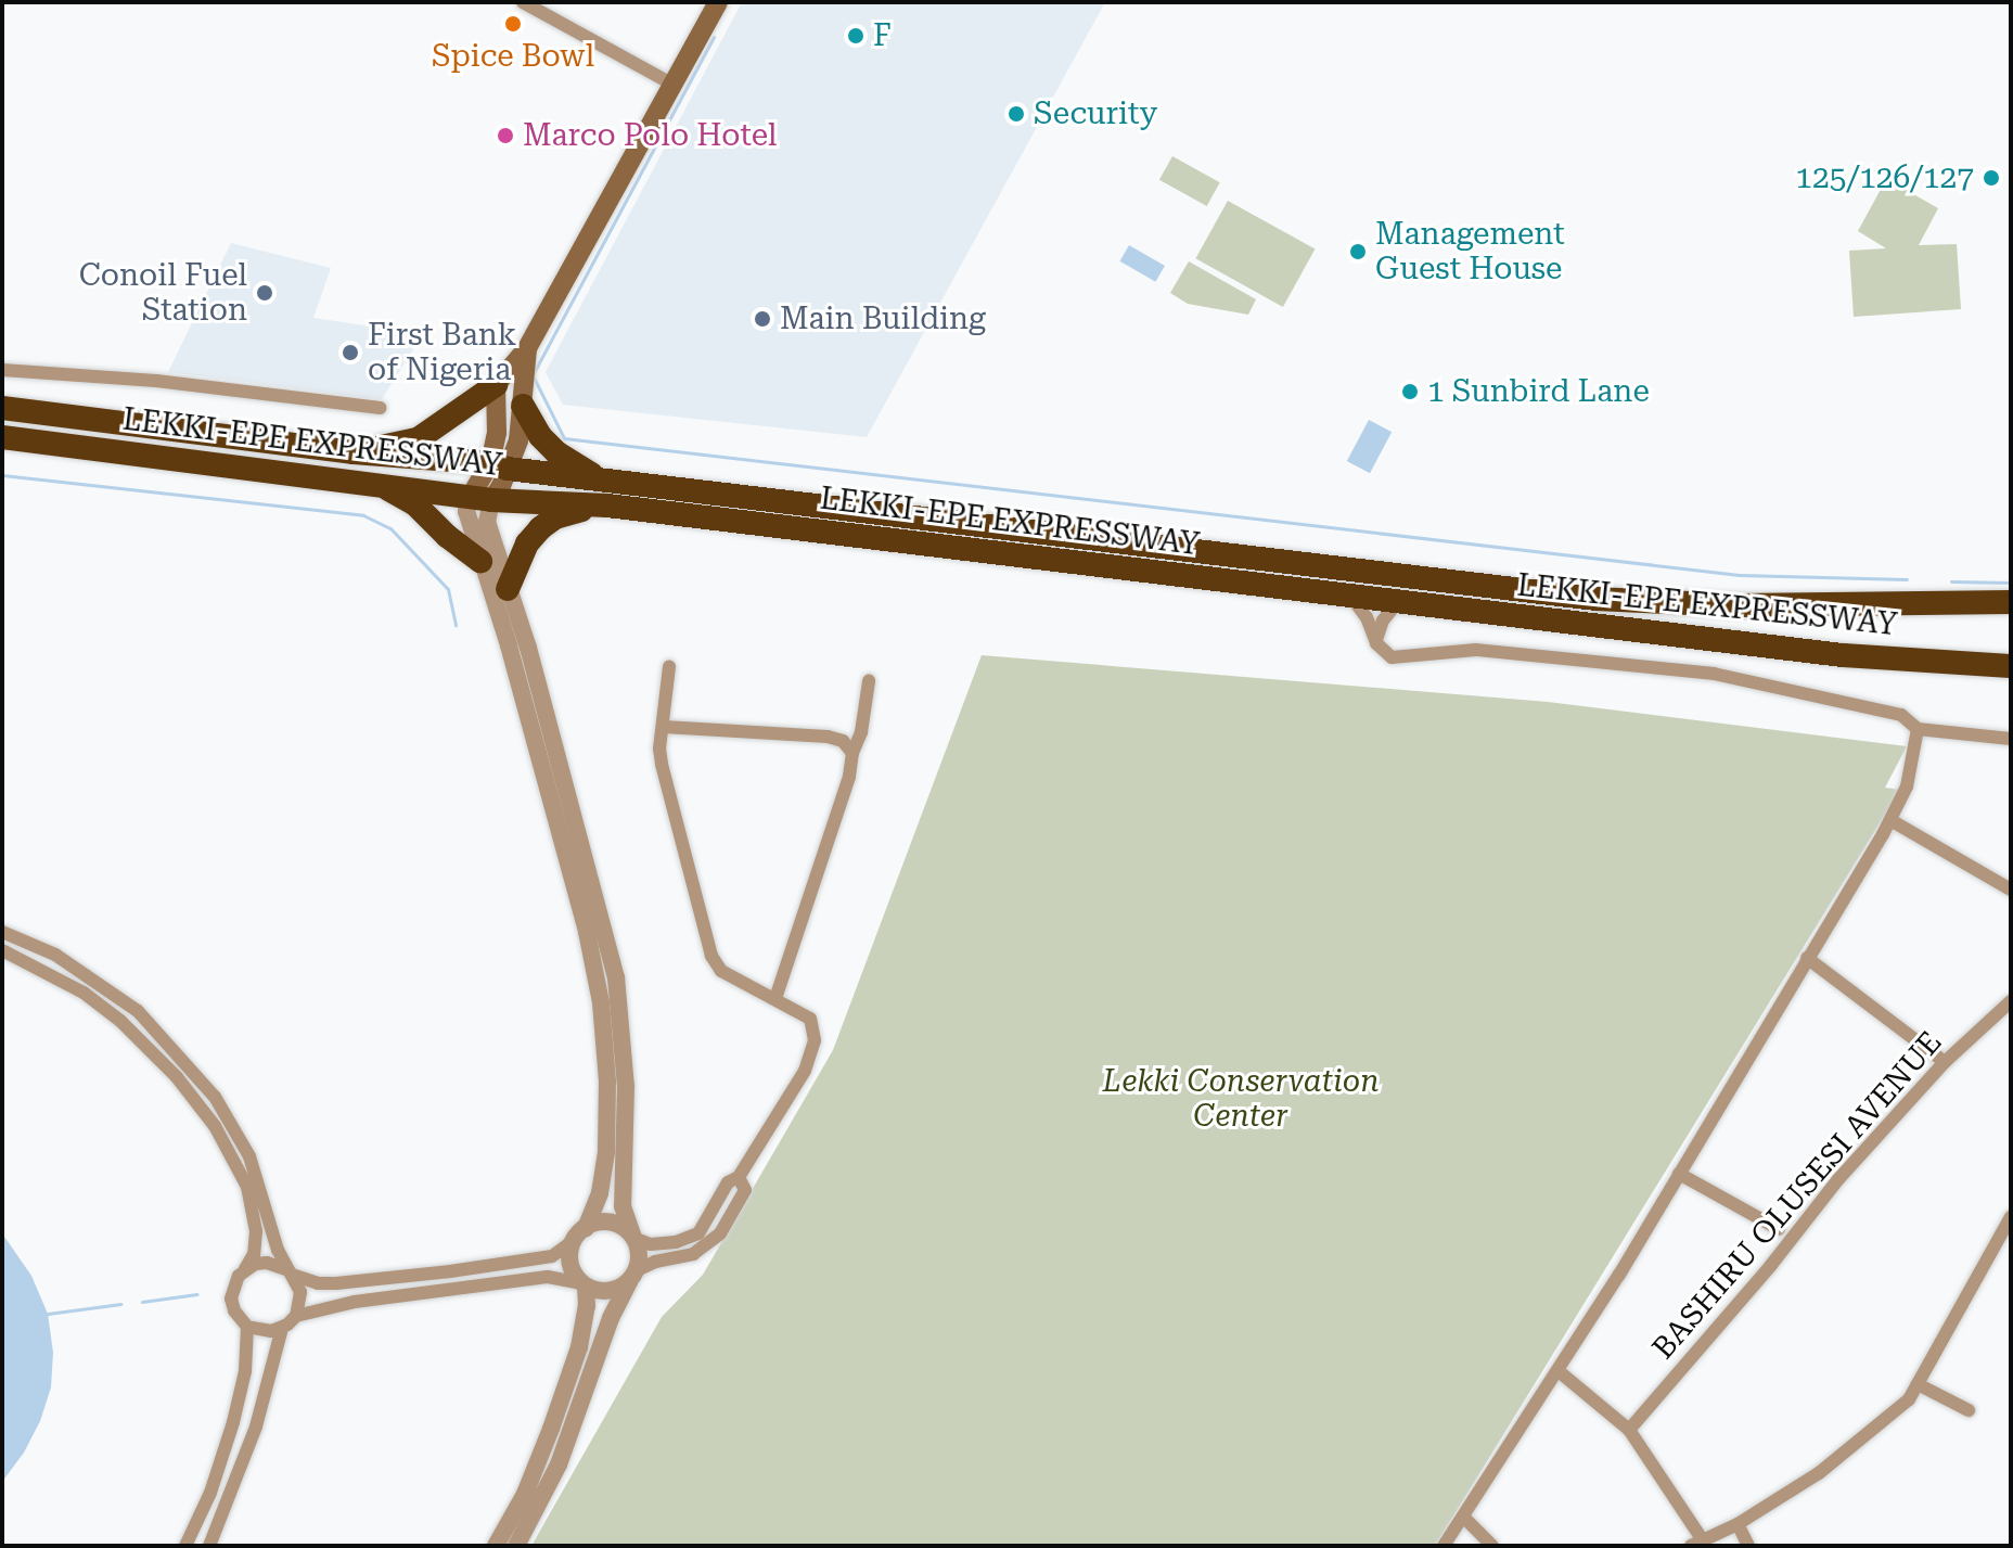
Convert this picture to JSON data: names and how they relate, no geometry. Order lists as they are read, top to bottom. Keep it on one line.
{"streets":{"highway":["LEKKI-EPE EXPRESSWAY"],"street":["BASHIRU OLUSESI AVENUE"]},"parks":["Lekki Conservation Center"],"places":["Spice Bowl","F","Security","Marco Polo Hotel","125/126/127","Management Guest House","Conoil Fuel Station","Main Building","First Bank of Nigeria","1 Sunbird Lane"]}
